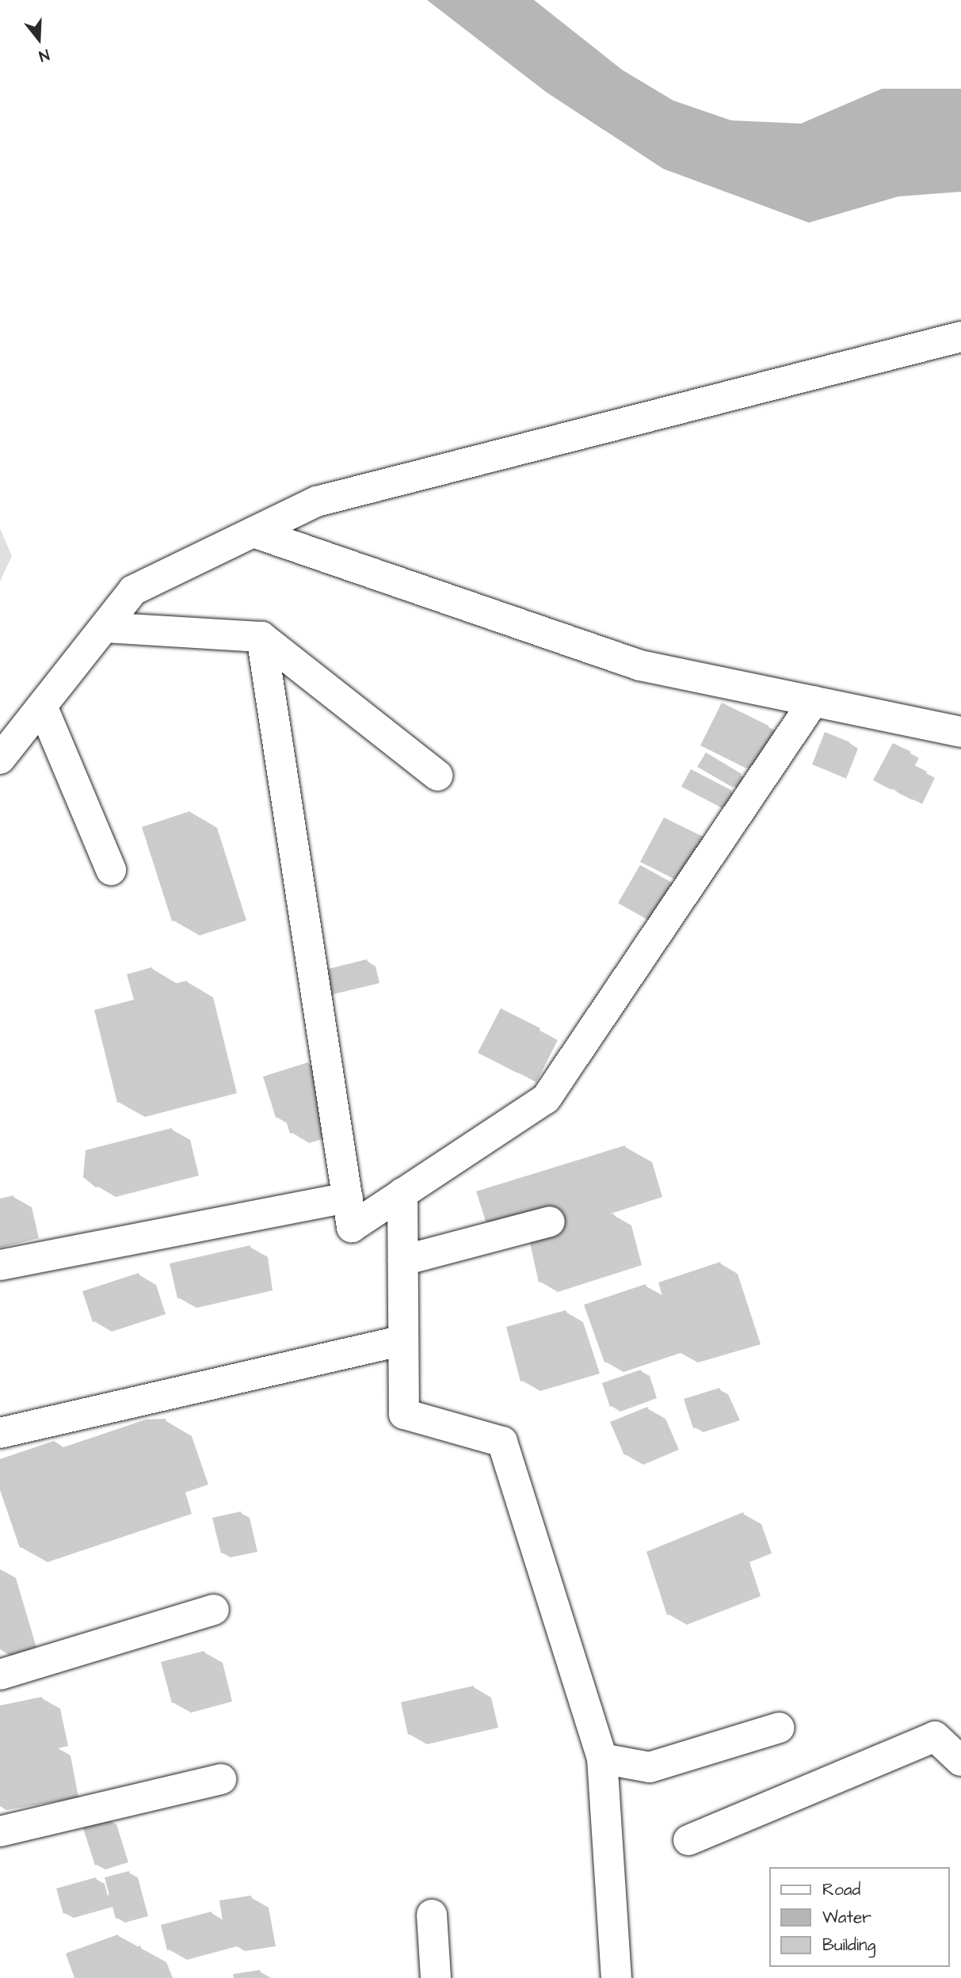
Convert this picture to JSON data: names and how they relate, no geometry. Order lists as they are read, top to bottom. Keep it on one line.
{"legend":["Road","Water","Building"],"north":"bottom"}
